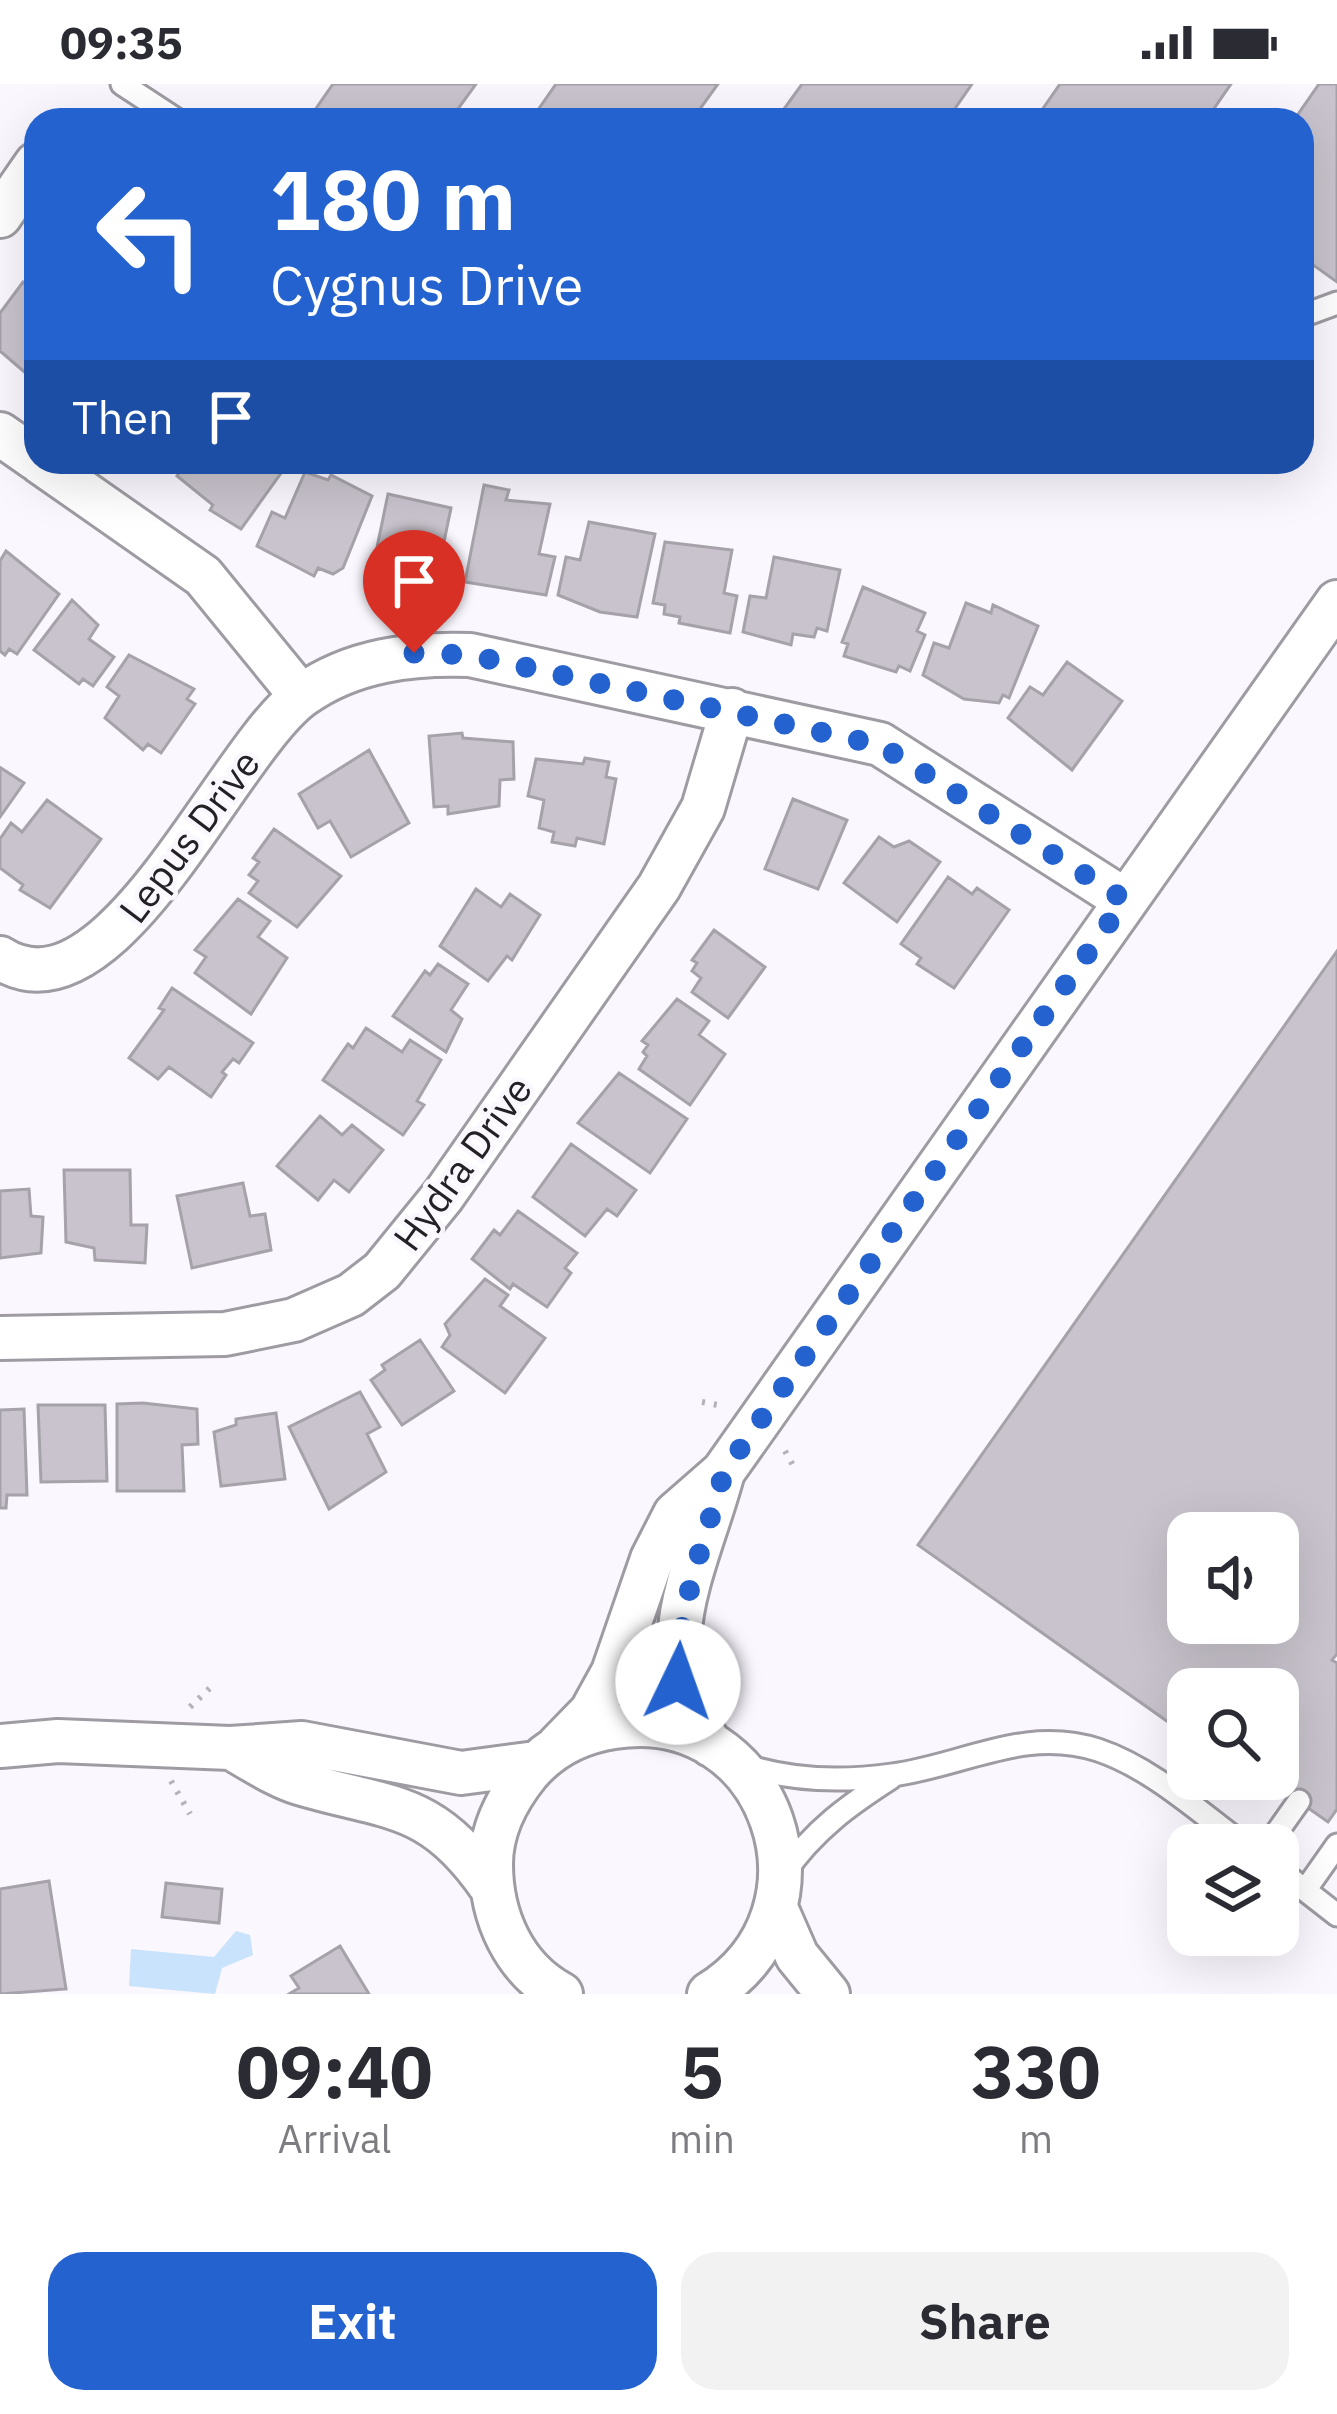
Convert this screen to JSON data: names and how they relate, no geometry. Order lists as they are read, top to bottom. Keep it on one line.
{"streets":{"street":["Lepus Drive","Hydra Drive"]},"page":{"status":"09:35","turn":["180 m","Cygnus Drive"],"then":"Then","eta":["09:40","Arrival","5","min","330","m"],"buttons":["Exit","Share"]}}
